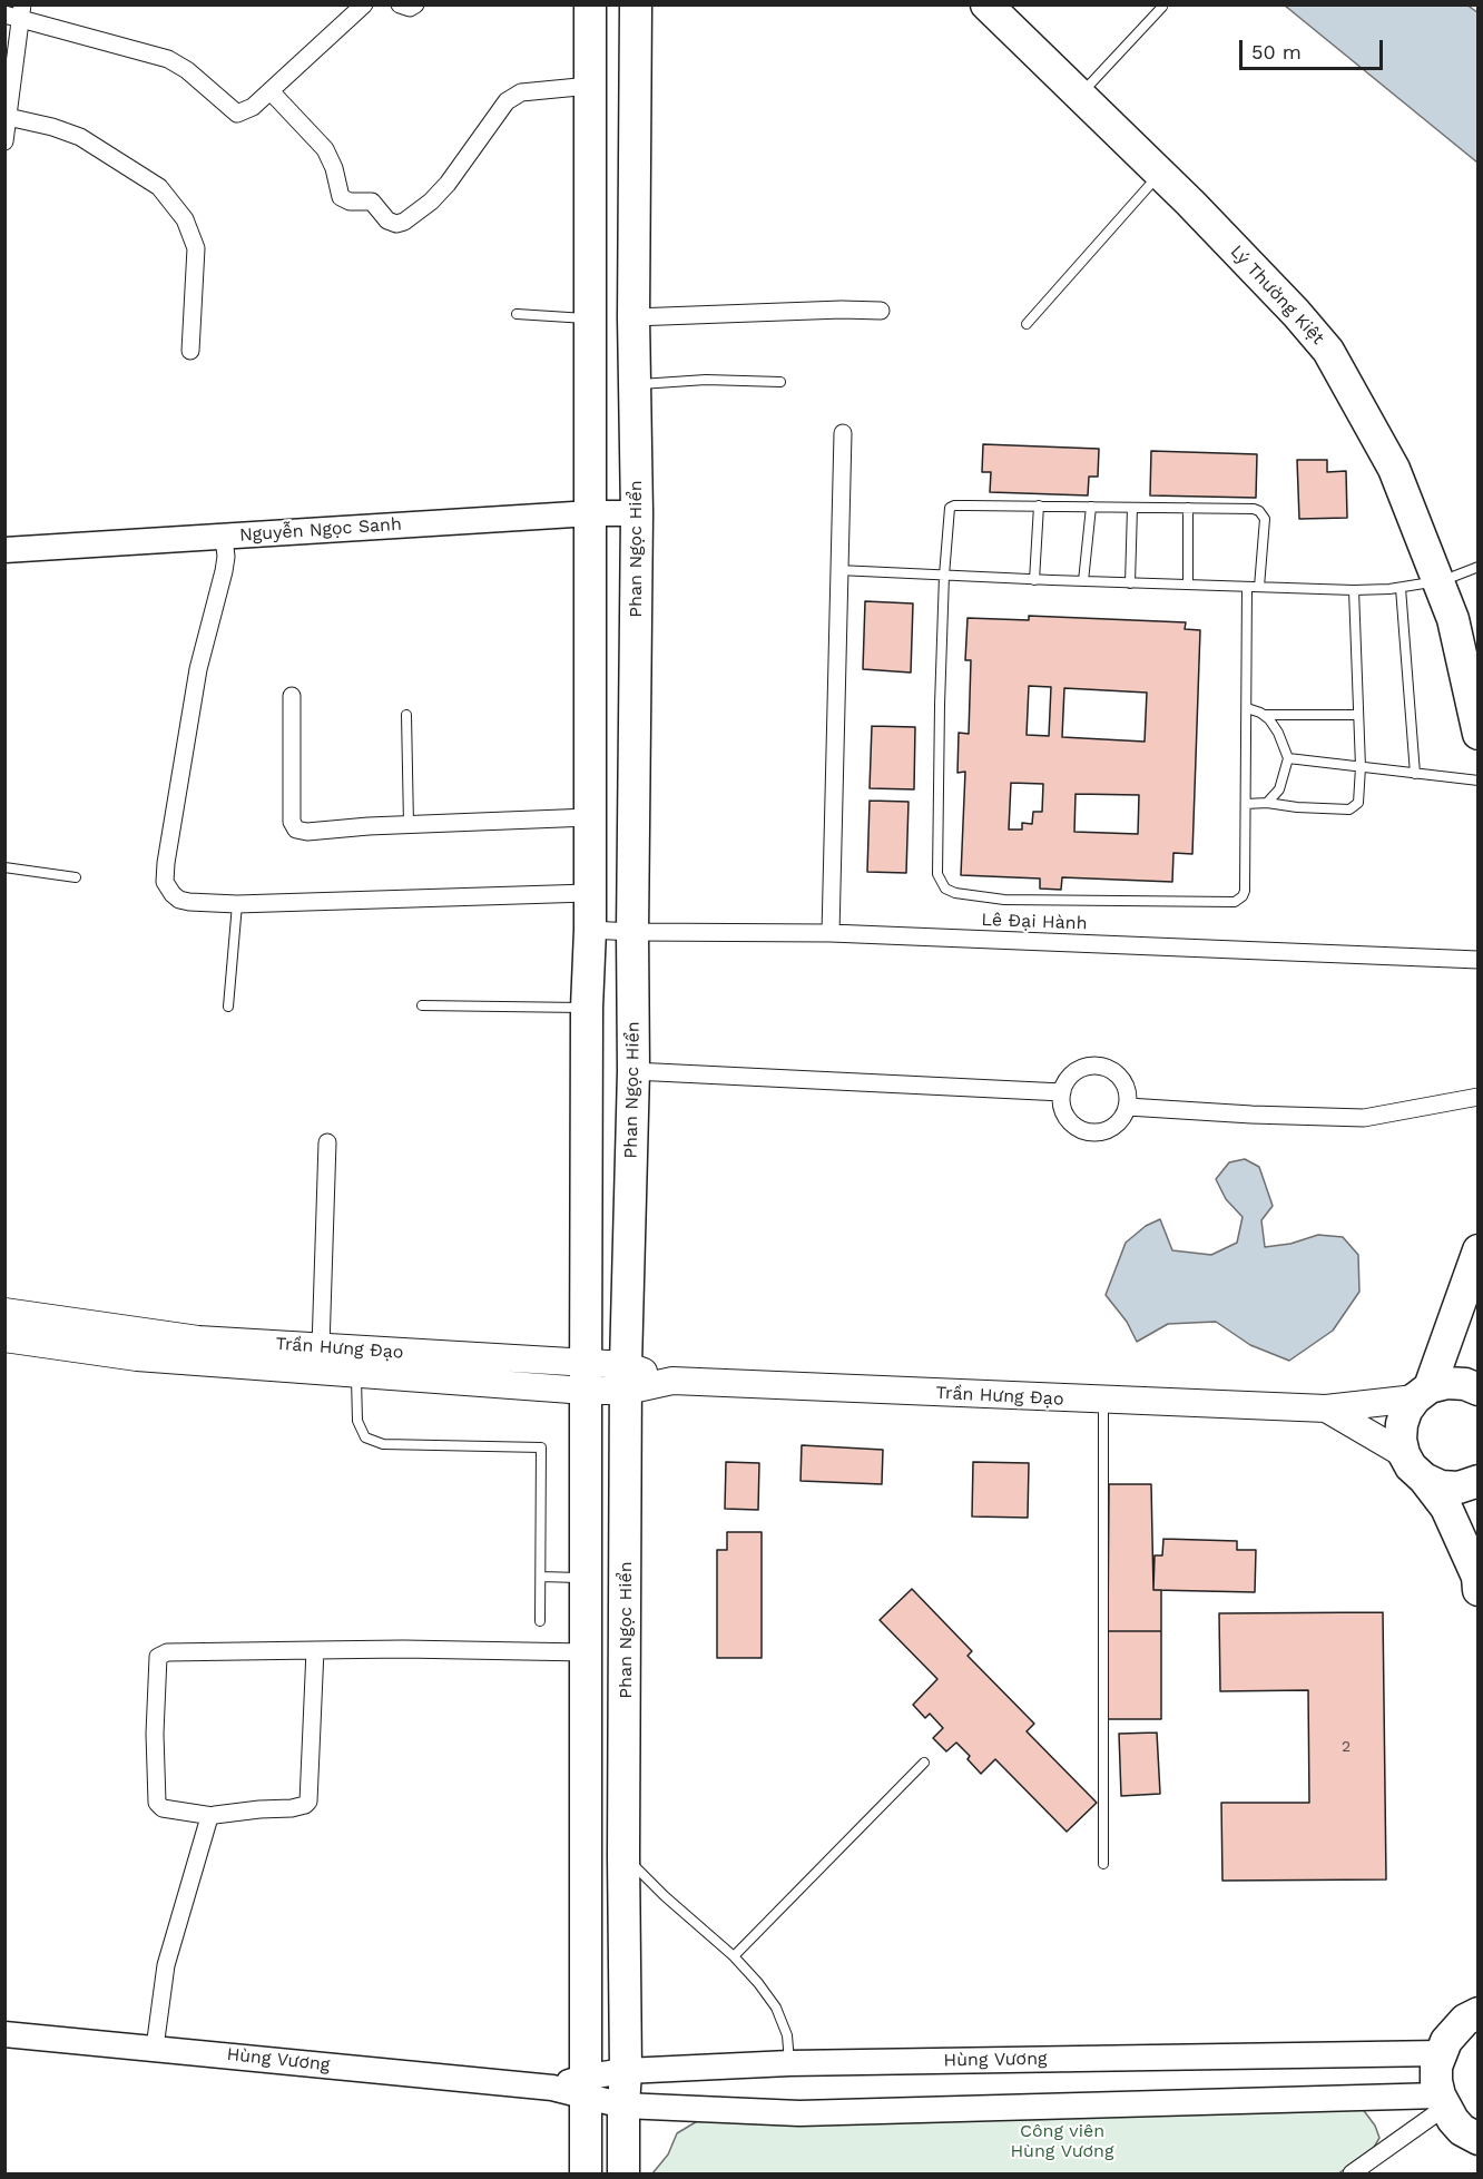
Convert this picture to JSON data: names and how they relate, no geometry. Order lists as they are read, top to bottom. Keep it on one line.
{"streets":{"highway":["Lý Thường Kiệt","Phan Ngọc Hiển"],"main road":["Trần Hưng Đạo"],"street":["Nguyễn Ngọc Sanh","Lê Đại Hành","Hùng Vương"]},"crossings":[["Nguyễn Ngọc Sanh","Phan Ngọc Hiển"],["Phan Ngọc Hiển","Lê Đại Hành"],["Phan Ngọc Hiển","Trần Hưng Đạo"],["Phan Ngọc Hiển","Hùng Vương"]],"parks":["Công viên Hùng Vương"],"house_numbers":["2"],"scale_bar":"50 m"}
